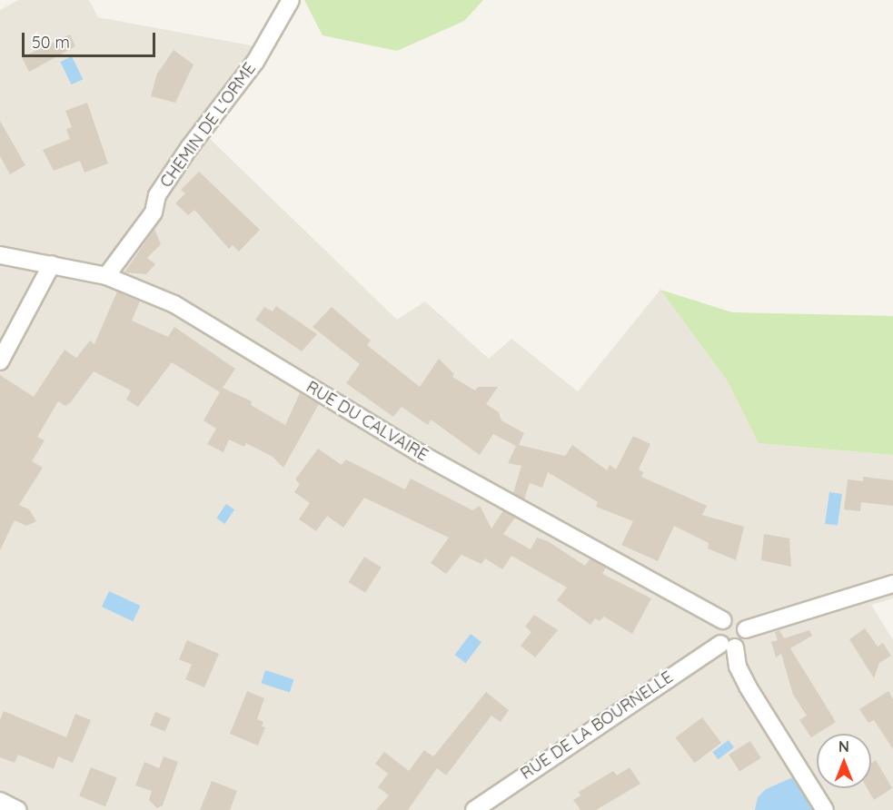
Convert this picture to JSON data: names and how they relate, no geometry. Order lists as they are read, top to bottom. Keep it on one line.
{"streets":{"street":["CHEMIN DE L'ORME","RUE DU CALVAIRE","RUE DE LA BOURNELLE"]},"crossings":[["CHEMIN DE L'ORME","RUE DU CALVAIRE"],["RUE DU CALVAIRE","RUE DE LA BOURNELLE"]],"scale_bar":"50 m","north":"top"}
